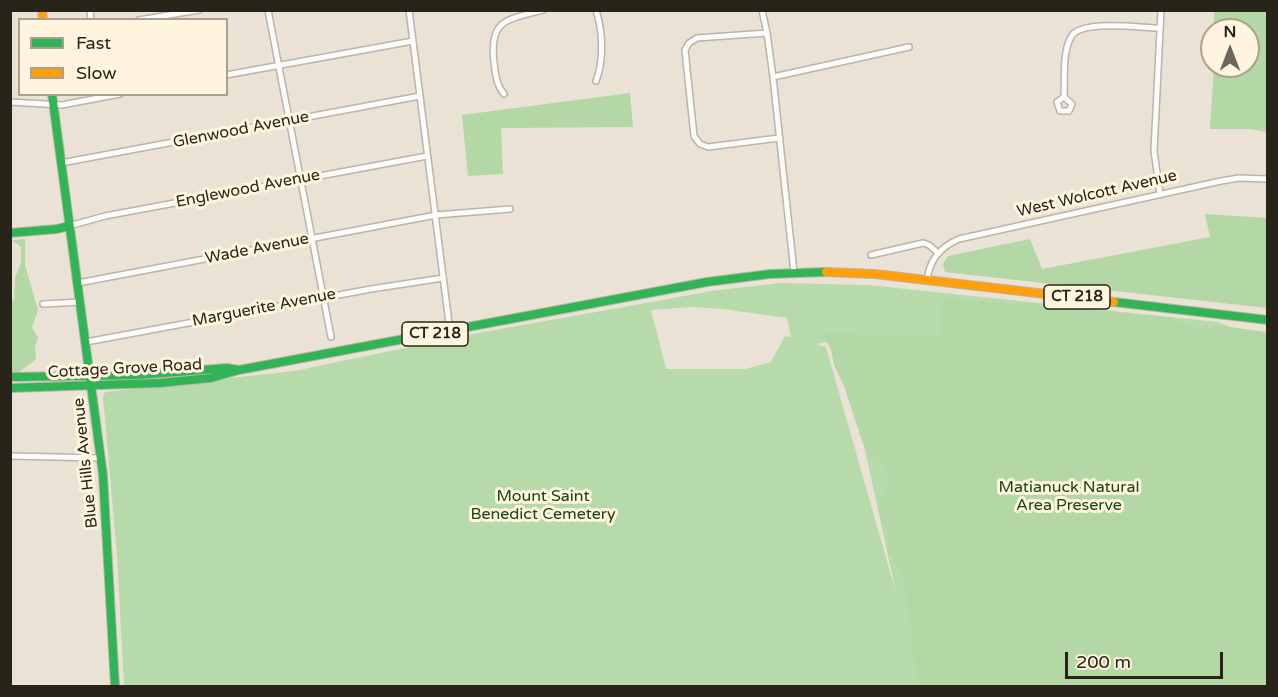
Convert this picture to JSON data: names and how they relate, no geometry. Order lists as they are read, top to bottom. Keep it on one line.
{"streets":{"main road":["CT 218","Cottage Grove Road","Blue Hills Avenue"],"street":["Glenwood Avenue","Englewood Avenue","West Wolcott Avenue","Wade Avenue","Marguerite Avenue"]},"crossings":[["Glenwood Avenue","Blue Hills Avenue"],["Englewood Avenue","Blue Hills Avenue"],["Wade Avenue","Blue Hills Avenue"],["CT 218","Cottage Grove Road"],["Marguerite Avenue","Blue Hills Avenue"],["Cottage Grove Road","Blue Hills Avenue"]],"parks":["Matianuck Natural Area Preserve","Mount Saint Benedict Cemetery"],"legend":["Fast","Slow"],"scale_bar":"200 m","north":"top"}
